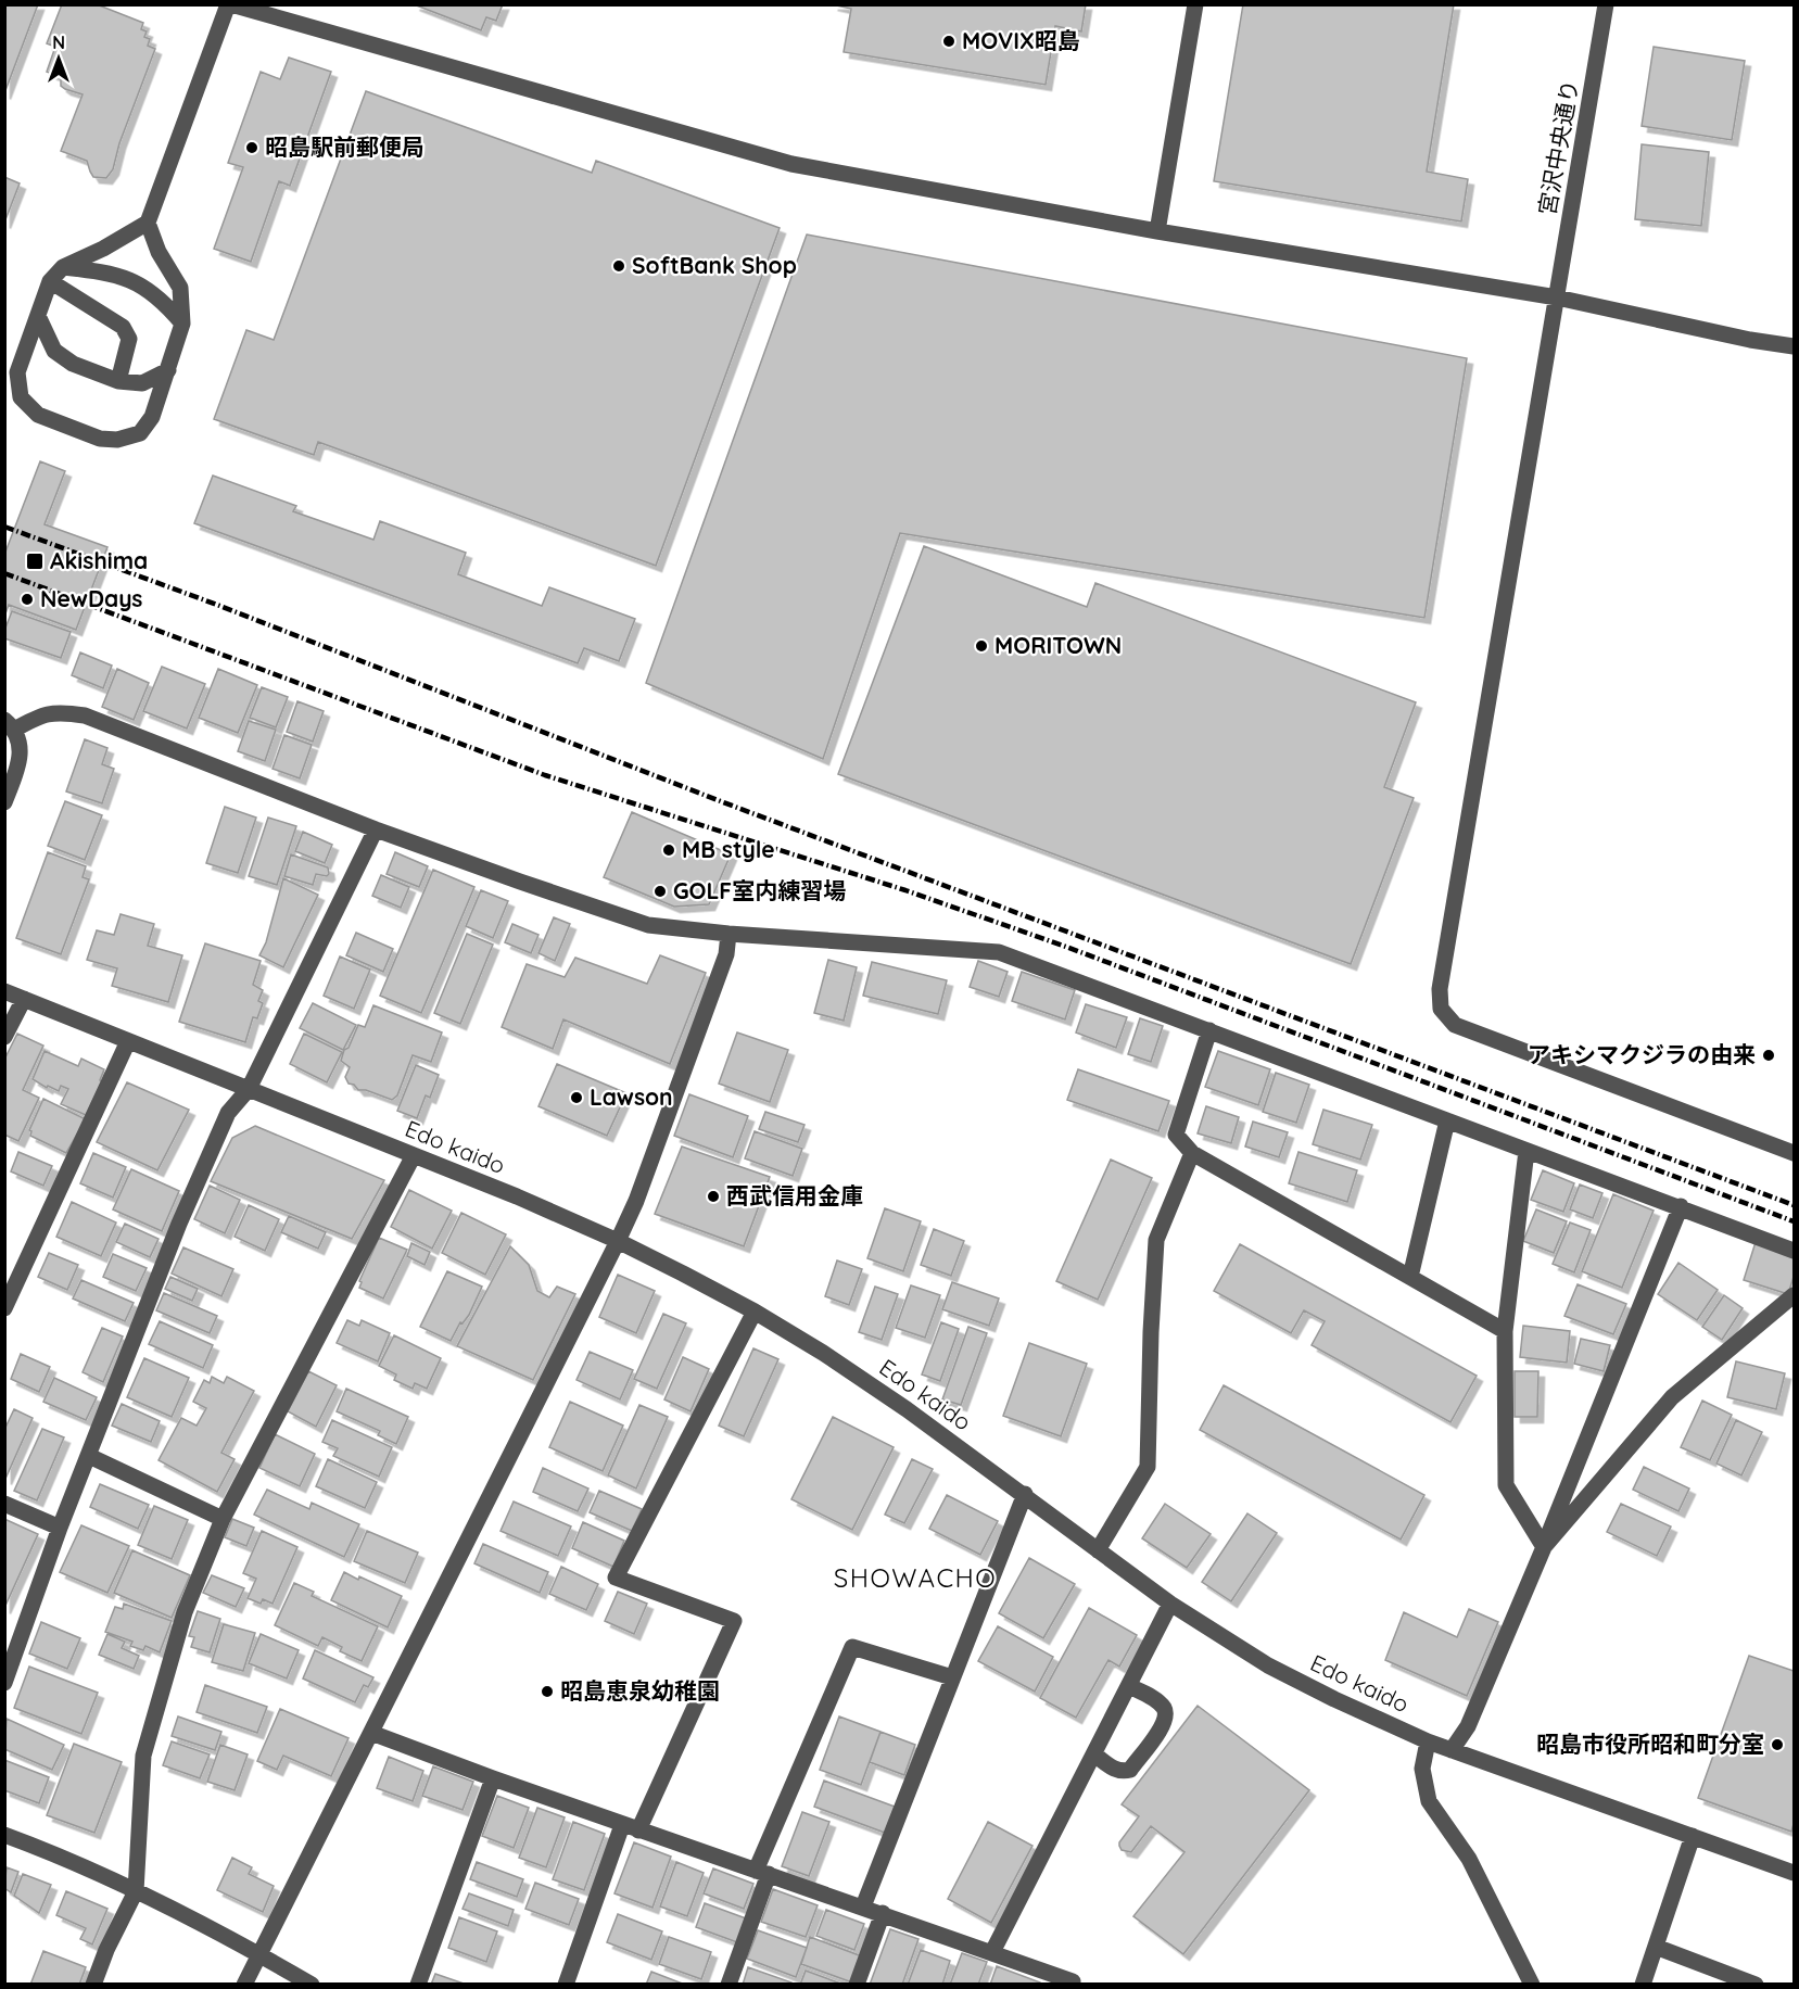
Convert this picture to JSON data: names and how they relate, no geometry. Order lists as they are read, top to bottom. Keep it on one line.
{"streets":{"street":["宮沢中央通り","Edo kaido"]},"districts":["SHOWACHO"],"places":{"other":["MOVIX昭島","昭島駅前郵便局","SoftBank Shop","NewDays","MORITOWN","MB style","GOLF室内練習場","アキシマクジラの由来","Lawson","西武信用金庫","昭島恵泉幼稚園","昭島市役所昭和町分室"],"transit":["Akishima"]},"north":"top"}
